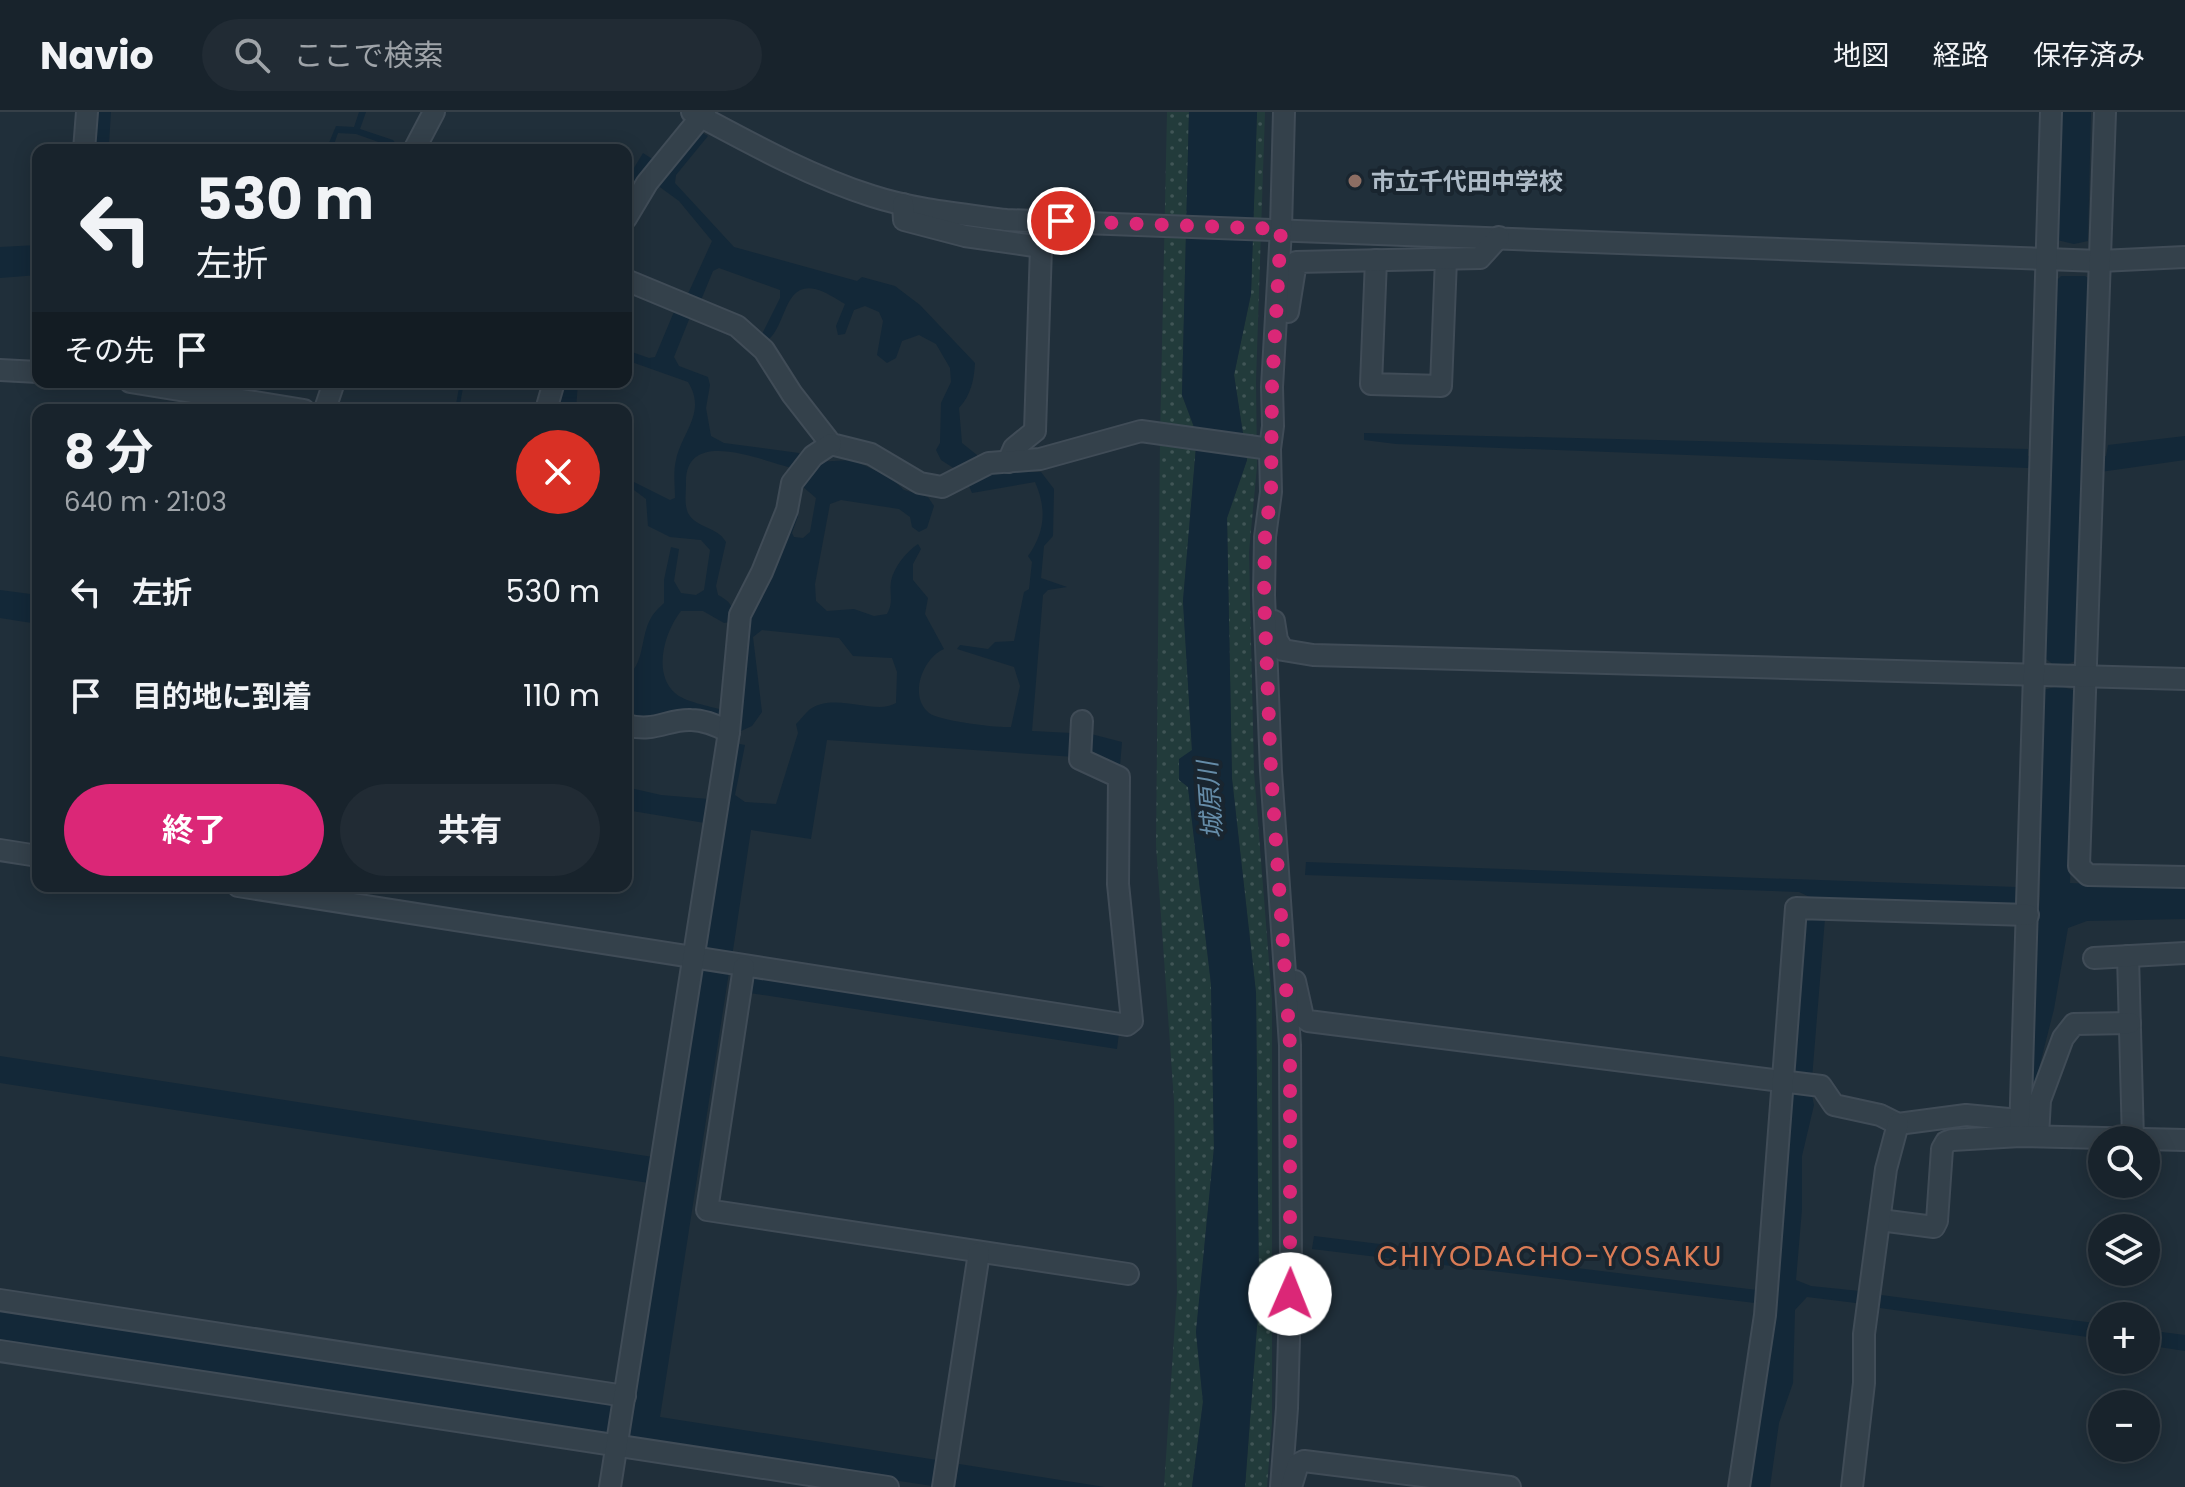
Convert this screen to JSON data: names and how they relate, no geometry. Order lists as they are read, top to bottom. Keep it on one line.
{"districts":["CHIYODACHO-YOSAKU"],"water":["城原川"],"places":["市立千代田中学校"],"page":{"header":"Navio","search":"ここで検索","nav":["地図","経路","保存済み"],"turn":["530 m","左折"],"then":"その先","heading":["8 分","640 m · 21:03"],"list":[{"name":"左折","value":"530 m"},{"name":"目的地に到着","value":"110 m"}],"buttons":["終了","共有"],"map_buttons":["+","−"]}}
